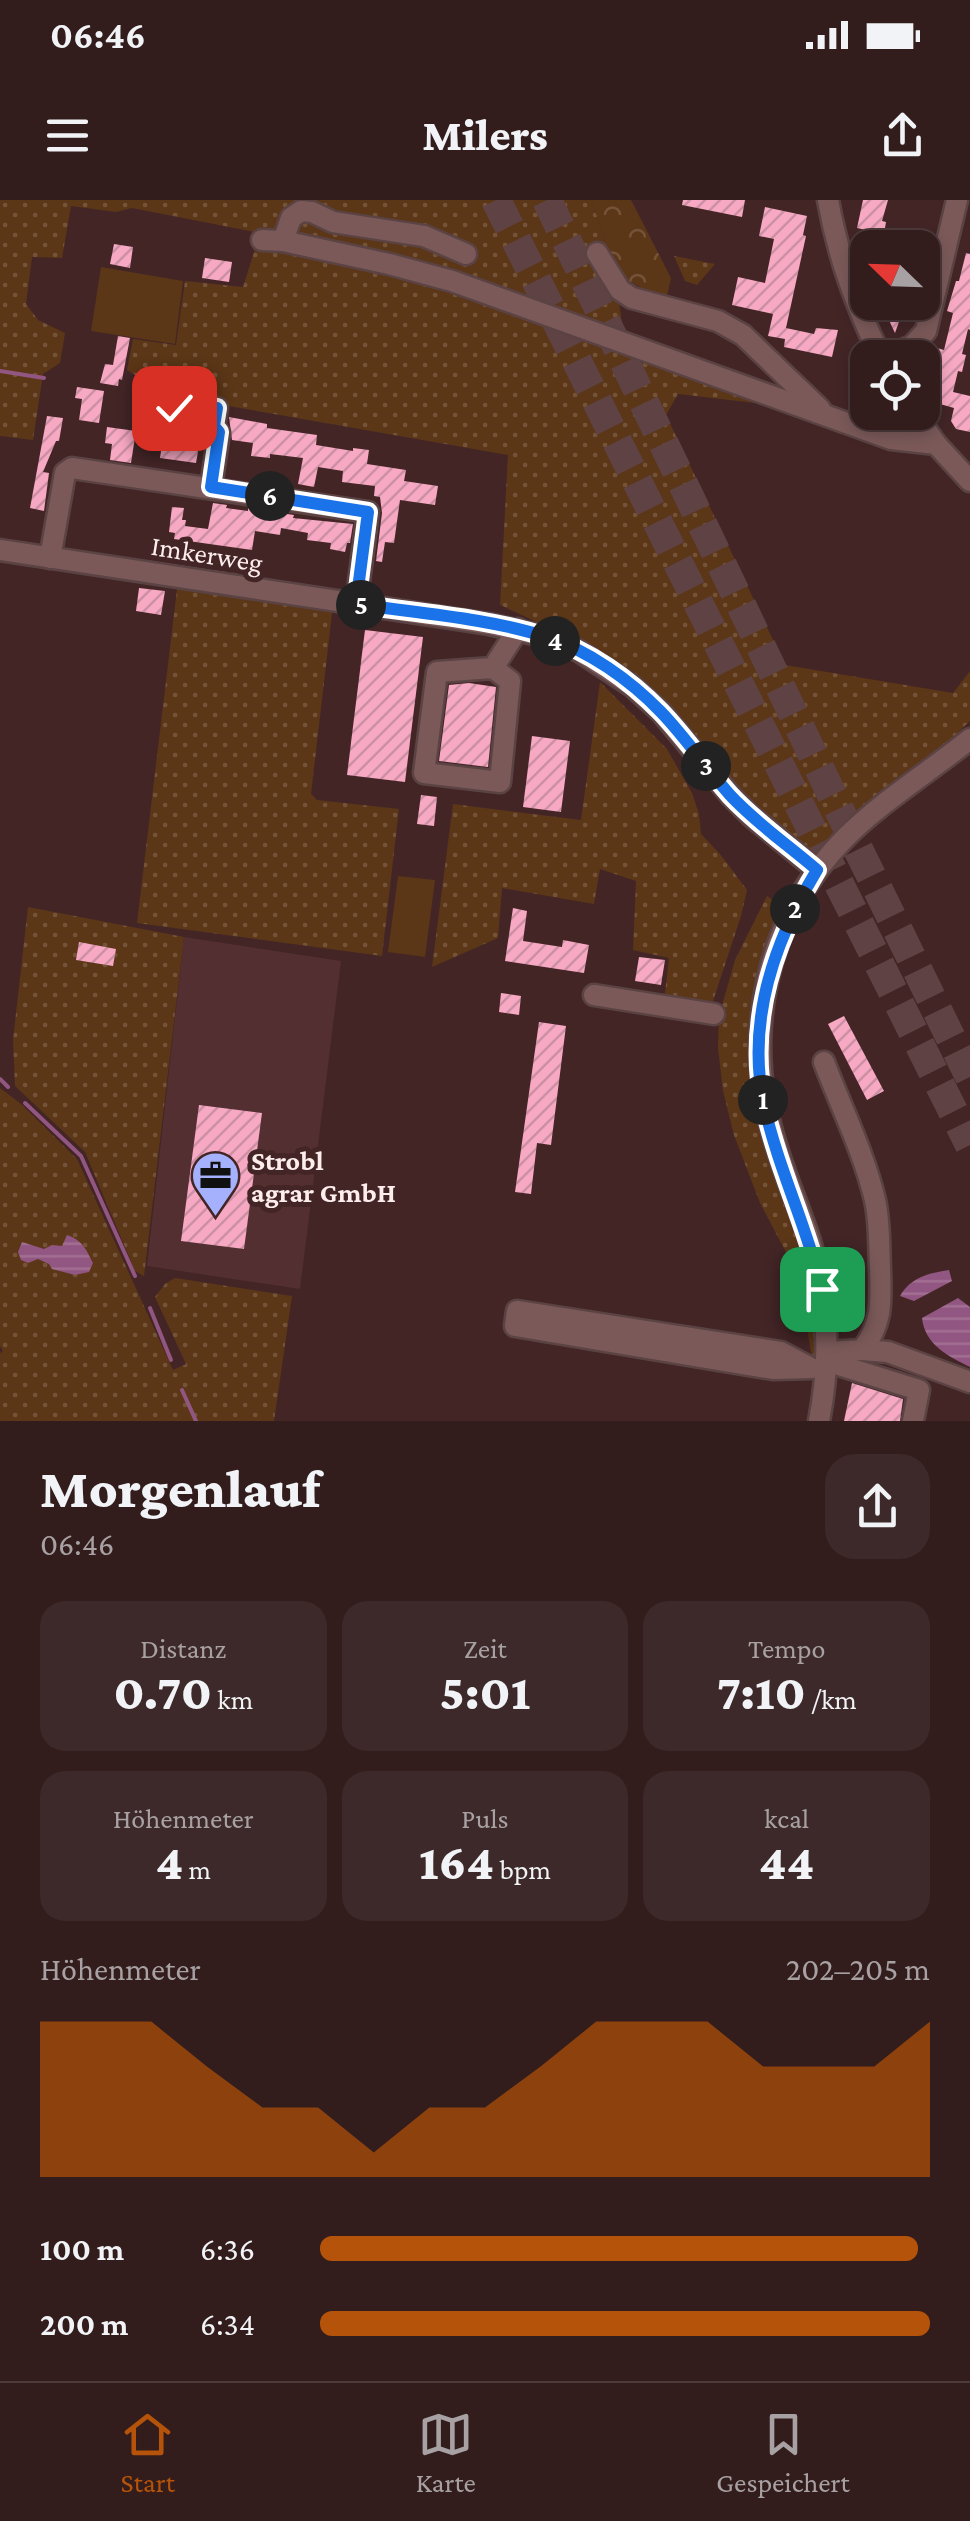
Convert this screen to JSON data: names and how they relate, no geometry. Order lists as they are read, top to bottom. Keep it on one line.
{"streets":{"street":["Imkerweg"]},"places":{"office":["Strobl agrar GmbH"]},"north":"top left","page":{"status":"06:46","header":"Milers","pins":["6","5","4","3","2","1"],"heading":["Morgenlauf","06:46"],"stats":[["Distanz","0.70 km"],["Zeit","5:01"],["Tempo","7:10 /km"],["Höhenmeter","4 m"],["Puls","164 bpm"],["kcal","44"]],"chart":["Höhenmeter","202–205 m"],"list":[{"name":"100 m","note":"6:36"},{"name":"200 m","note":"6:34"}],"tabs":["Start","Karte","Gespeichert"]}}
